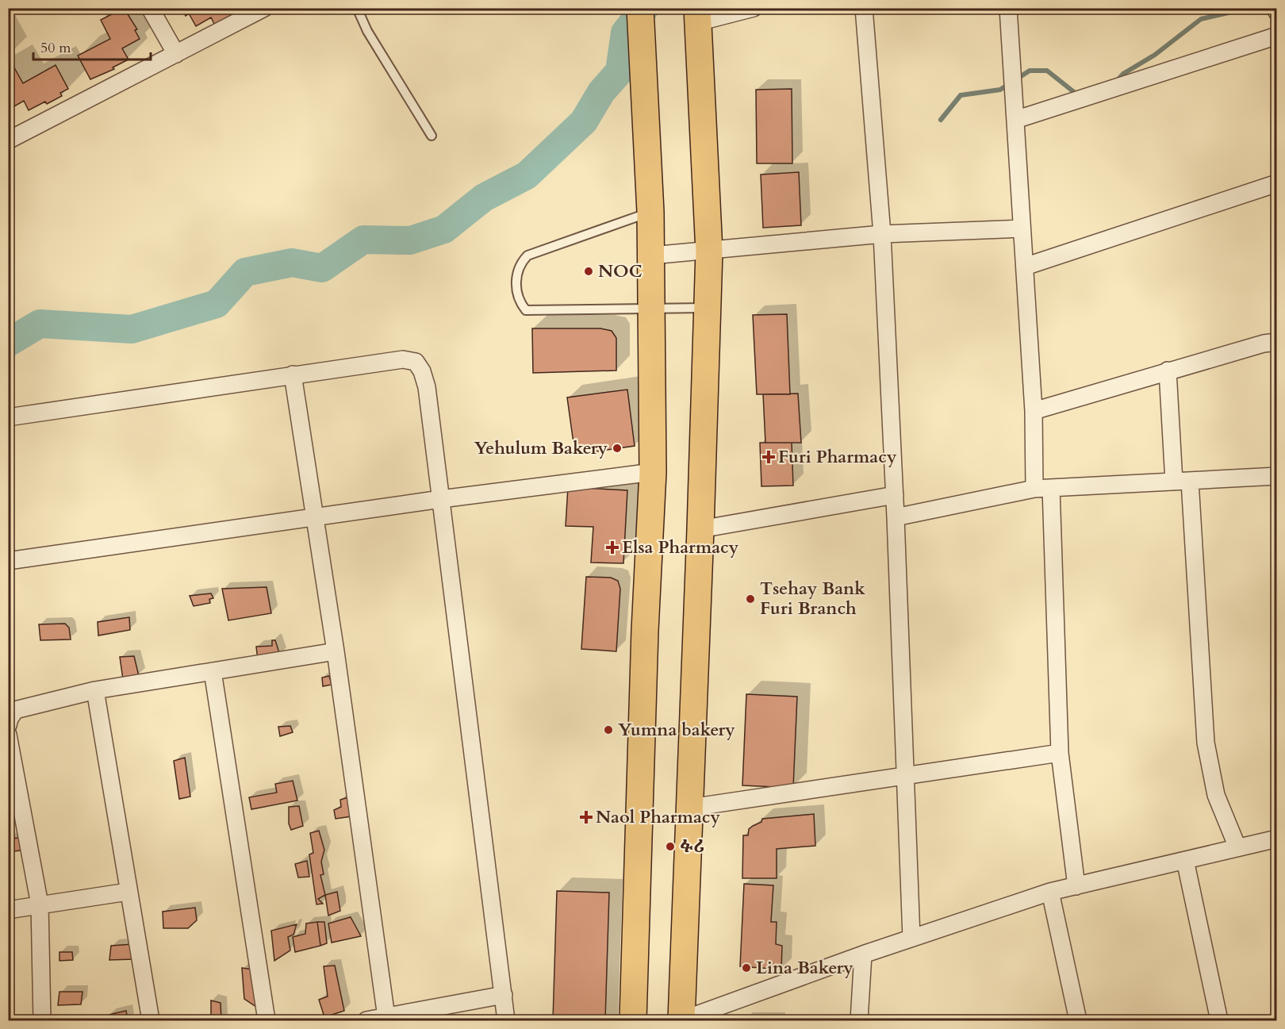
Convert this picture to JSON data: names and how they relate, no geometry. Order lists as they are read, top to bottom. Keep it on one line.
{"places":{"other":["NOC","Yehulum Bakery","Tsehay Bank Furi Branch","Yumna bakery","ፉሪ","Lina Bakery"],"health":["Furi Pharmacy","Elsa Pharmacy","Naol Pharmacy"]},"scale_bar":"50 m"}
